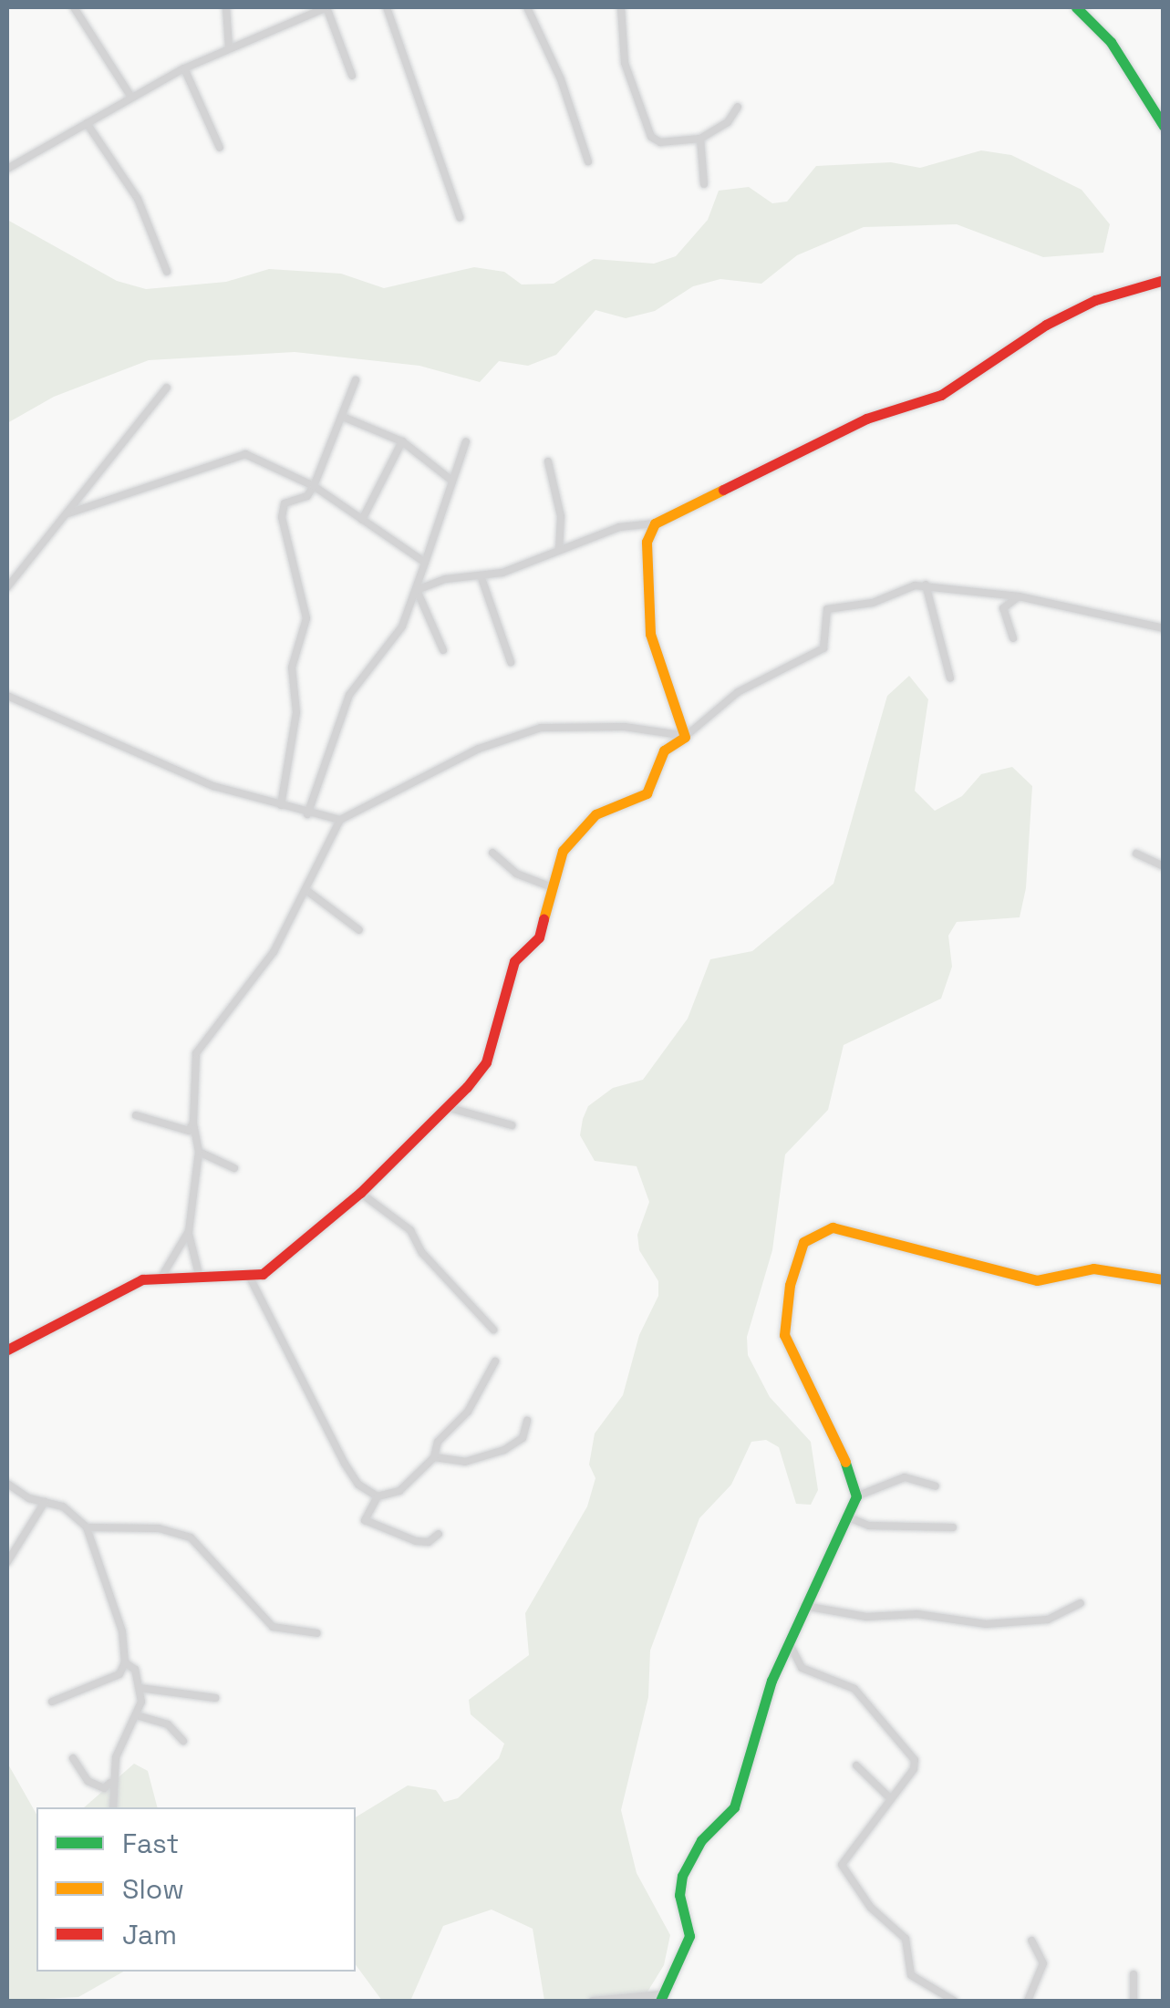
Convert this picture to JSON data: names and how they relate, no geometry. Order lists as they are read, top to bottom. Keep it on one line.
{"legend":["Fast","Slow","Jam"]}
